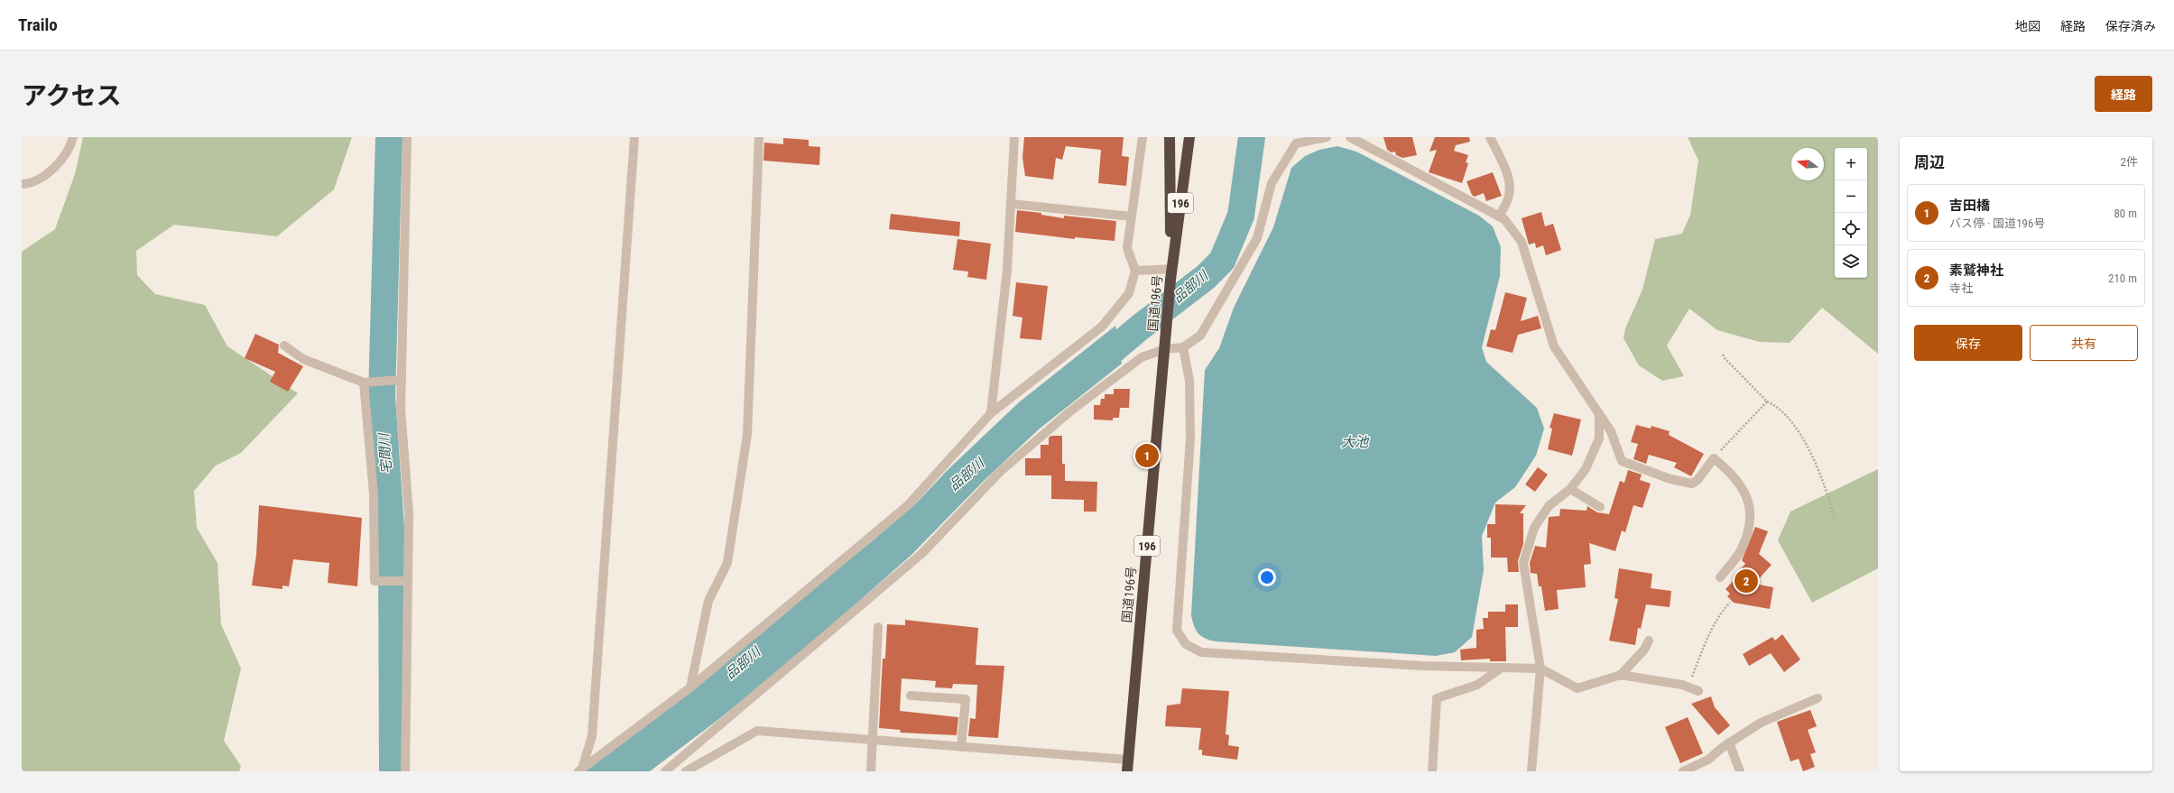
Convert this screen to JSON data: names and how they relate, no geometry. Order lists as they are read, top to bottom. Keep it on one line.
{"streets":{"highway":["196","国道196号"]},"water":["品部川","大池","宅間川"],"north":"left","page":{"header":"Trailo","nav":["地図","経路","保存済み"],"title":"アクセス","buttons":["経路",["保存","共有"]],"heading":["周辺","2件"],"map_buttons":["+","−"],"list":[{"mark":"1","name":"吉田橋","note":"バス停 · 国道196号","value":"80 m"},{"mark":"2","name":"素鷲神社","note":"寺社","value":"210 m"}],"pins":["1","2"]}}
